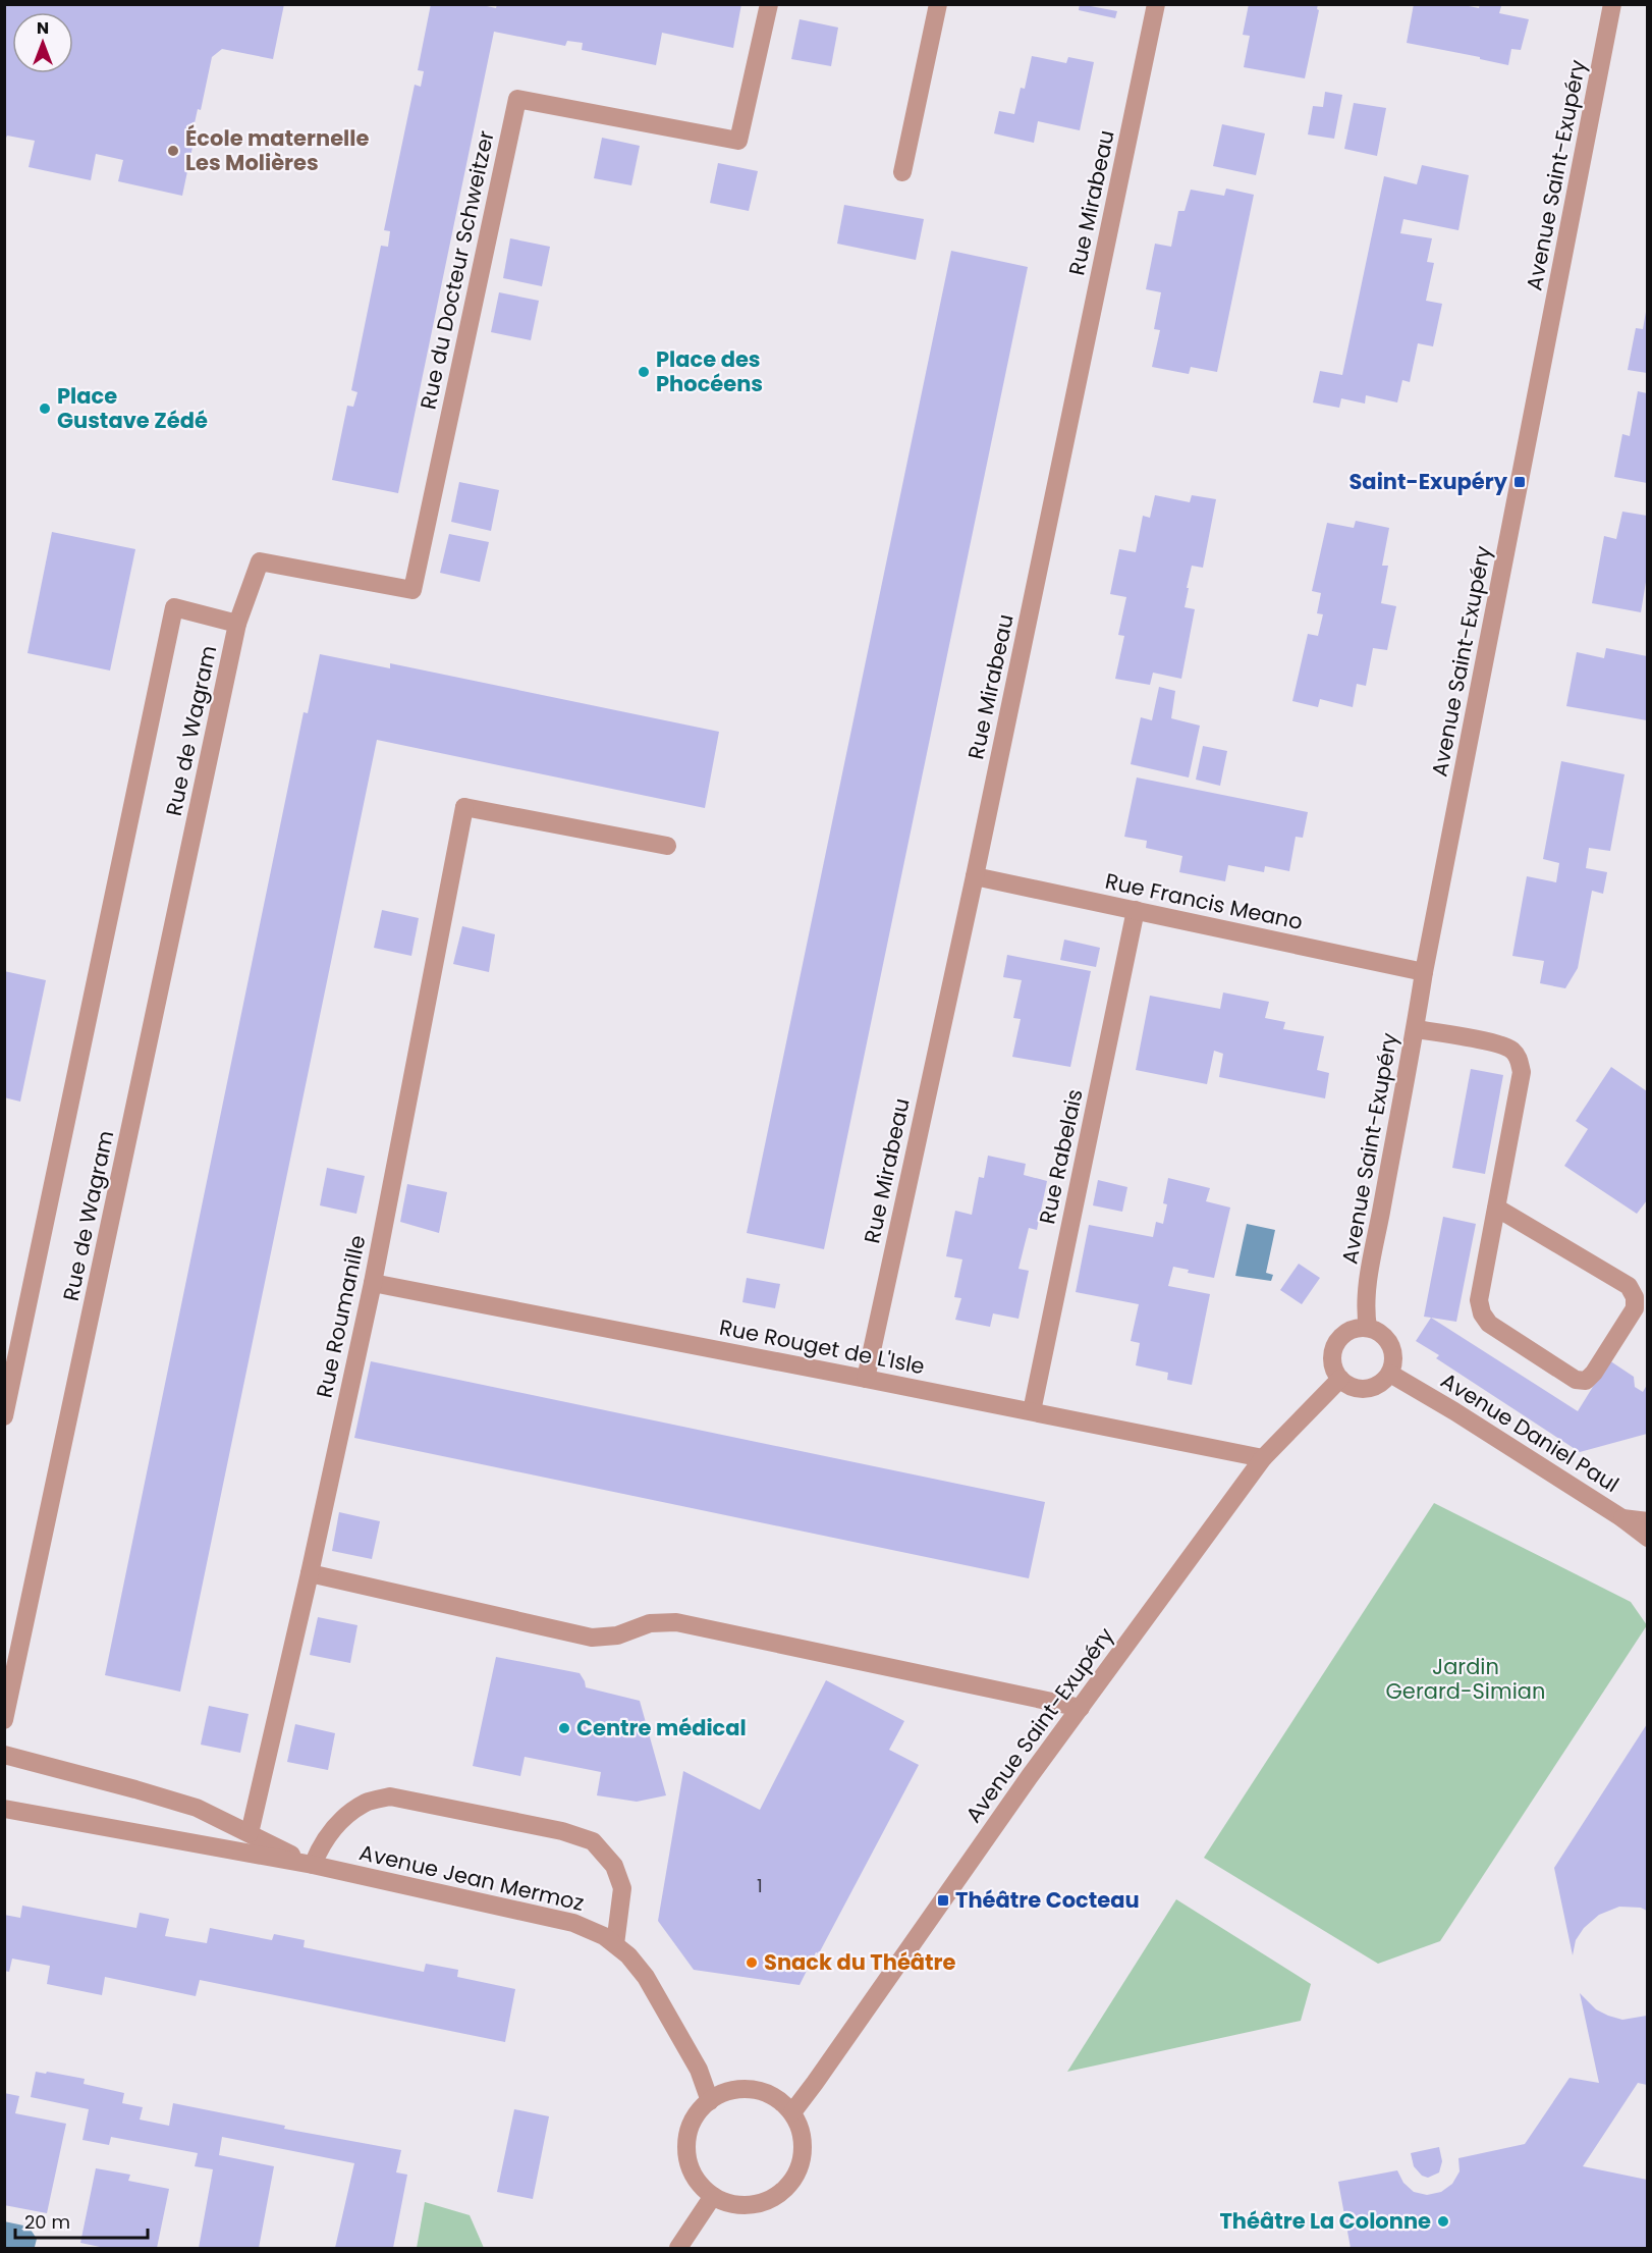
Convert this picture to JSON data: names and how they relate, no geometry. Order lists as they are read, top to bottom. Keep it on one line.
{"streets":{"street":["Avenue Saint-Exupéry","Rue Mirabeau","Rue du Docteur Schweitzer","Rue de Wagram","Rue Francis Meano","Rue Rabelais","Rue Roumanille","Rue Rouget de L'Isle","Avenue Daniel Paul","Avenue Jean Mermoz"]},"crossings":[["Avenue Saint-Exupéry","Rue Francis Meano"],["Avenue Saint-Exupéry","Rue Rouget de L'Isle"],["Avenue Saint-Exupéry","Avenue Daniel Paul"],["Avenue Saint-Exupéry","Avenue Jean Mermoz"],["Rue Mirabeau","Rue Francis Meano"],["Rue Mirabeau","Rue Rouget de L'Isle"],["Rue du Docteur Schweitzer","Rue de Wagram"],["Rue Francis Meano","Rue Rabelais"],["Rue Rabelais","Rue Rouget de L'Isle"],["Rue Roumanille","Rue Rouget de L'Isle"],["Rue Roumanille","Avenue Jean Mermoz"]],"parks":["Jardin Gerard-Simian"],"places":{"other":["École maternelle Les Molières","Place des Phocéens","Place Gustave Zédé","Centre médical","Snack du Théâtre","Théâtre La Colonne"],"transit":["Saint-Exupéry","Théâtre Cocteau"]},"house_numbers":["1"],"scale_bar":"20 m","north":"top"}
